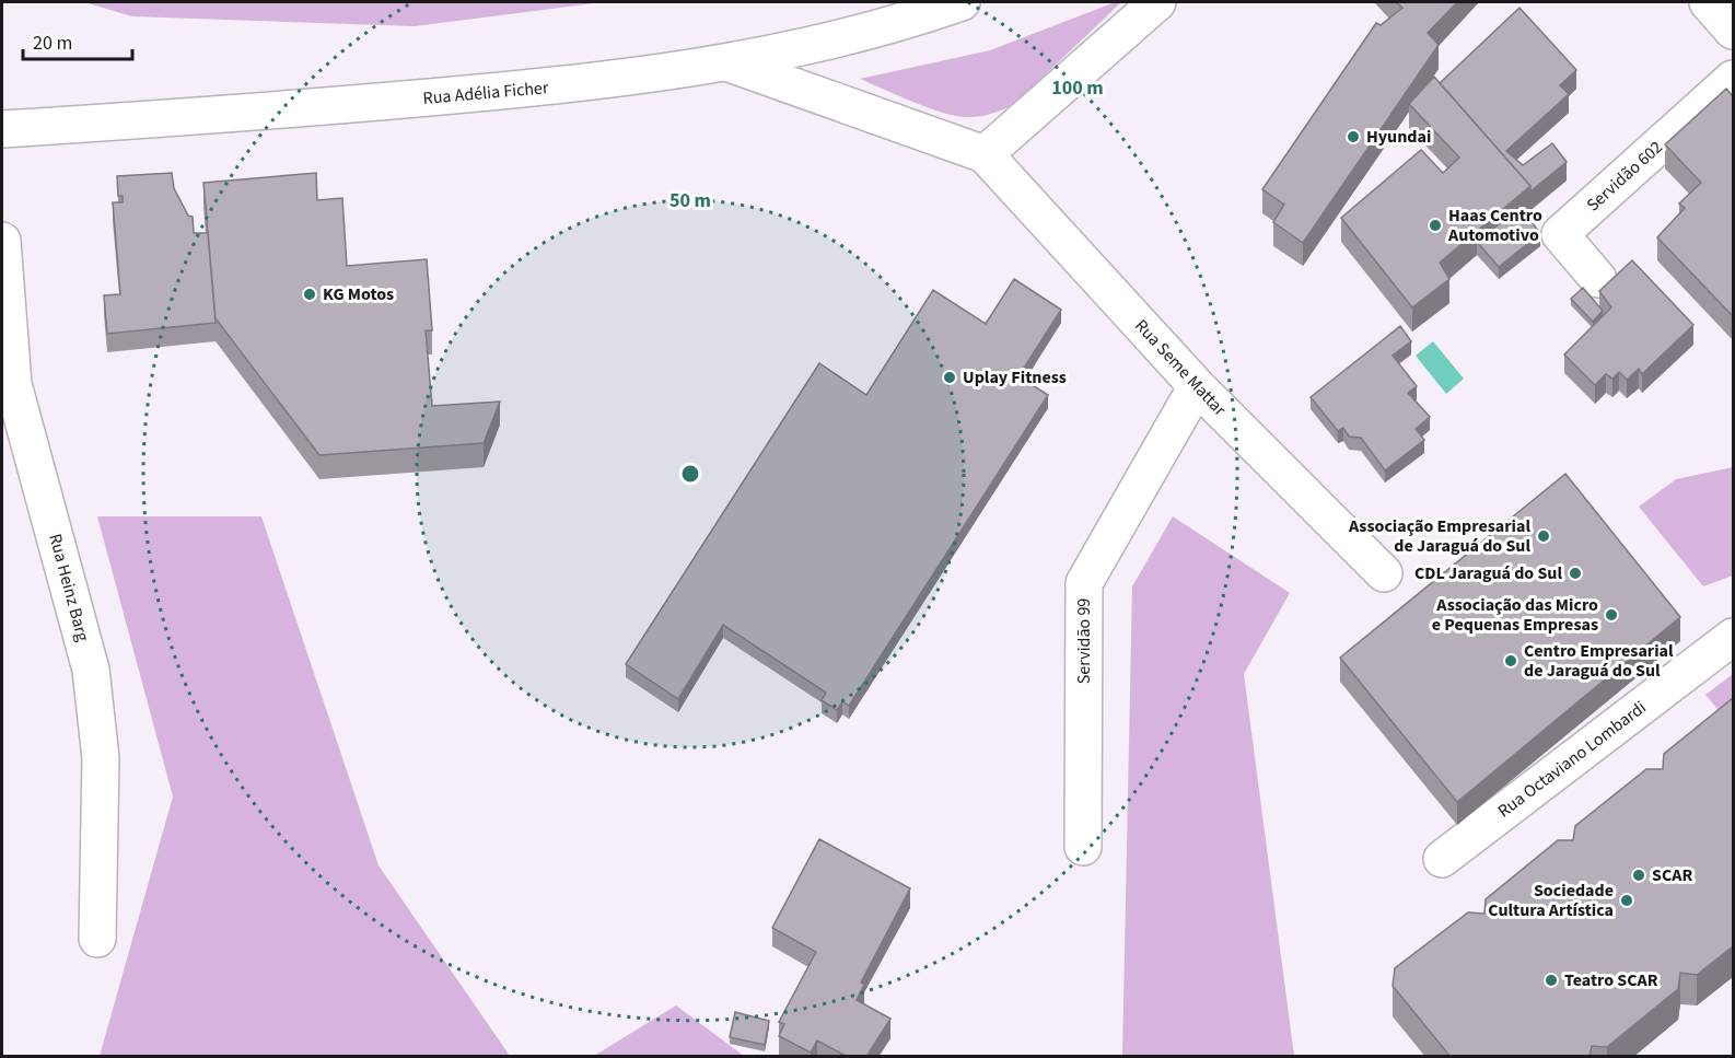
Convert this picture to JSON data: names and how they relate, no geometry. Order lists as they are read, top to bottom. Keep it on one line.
{"streets":{"main road":["Rua Adélia Ficher","Servidão 602","Rua Seme Mattar","Rua Heinz Barg","Servidão 99","Rua Octaviano Lombardi"]},"crossings":[["Rua Adélia Ficher","Rua Seme Mattar"],["Rua Seme Mattar","Servidão 99"]],"places":["Hyundai","Haas Centro Automotivo","KG Motos","Uplay Fitness","Associação Empresarial de Jaraguá do Sul","CDL Jaraguá do Sul","Associação das Micro e Pequenas Empresas","Centro Empresarial de Jaraguá do Sul","SCAR","Sociedade Cultura Artística","Teatro SCAR"],"scale_bar":"20 m","rings":["100 m","50 m"]}
